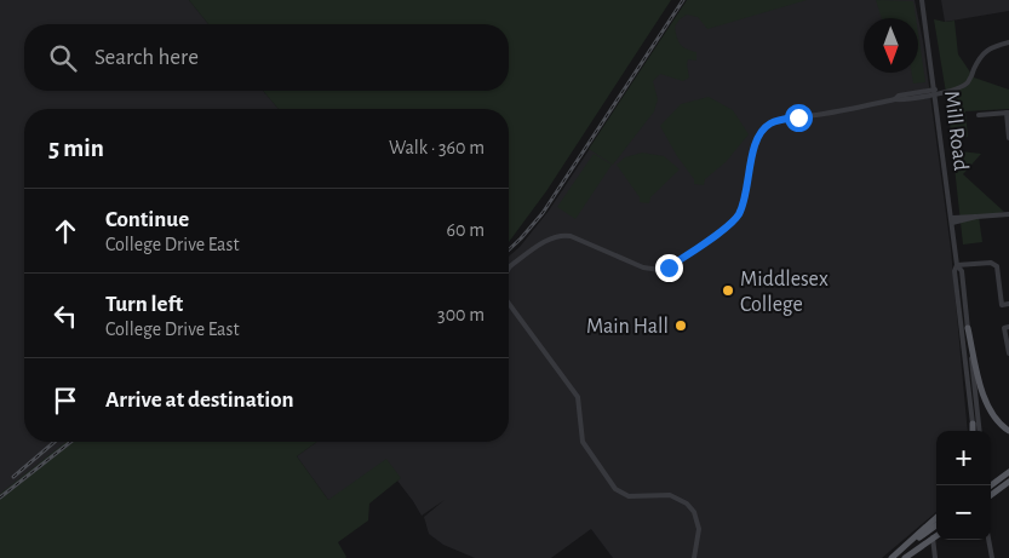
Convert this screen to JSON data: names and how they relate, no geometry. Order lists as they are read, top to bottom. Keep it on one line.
{"streets":{"street":["Mill Road"]},"places":["Middlesex College","Main Hall"],"north":"bottom","page":{"search":"Search here","heading":["5 min","Walk · 360 m"],"list":[["Continue","College Drive East","60 m"],["Turn left","College Drive East","300 m"],"Arrive at destination"],"map_buttons":["+","−"]}}
